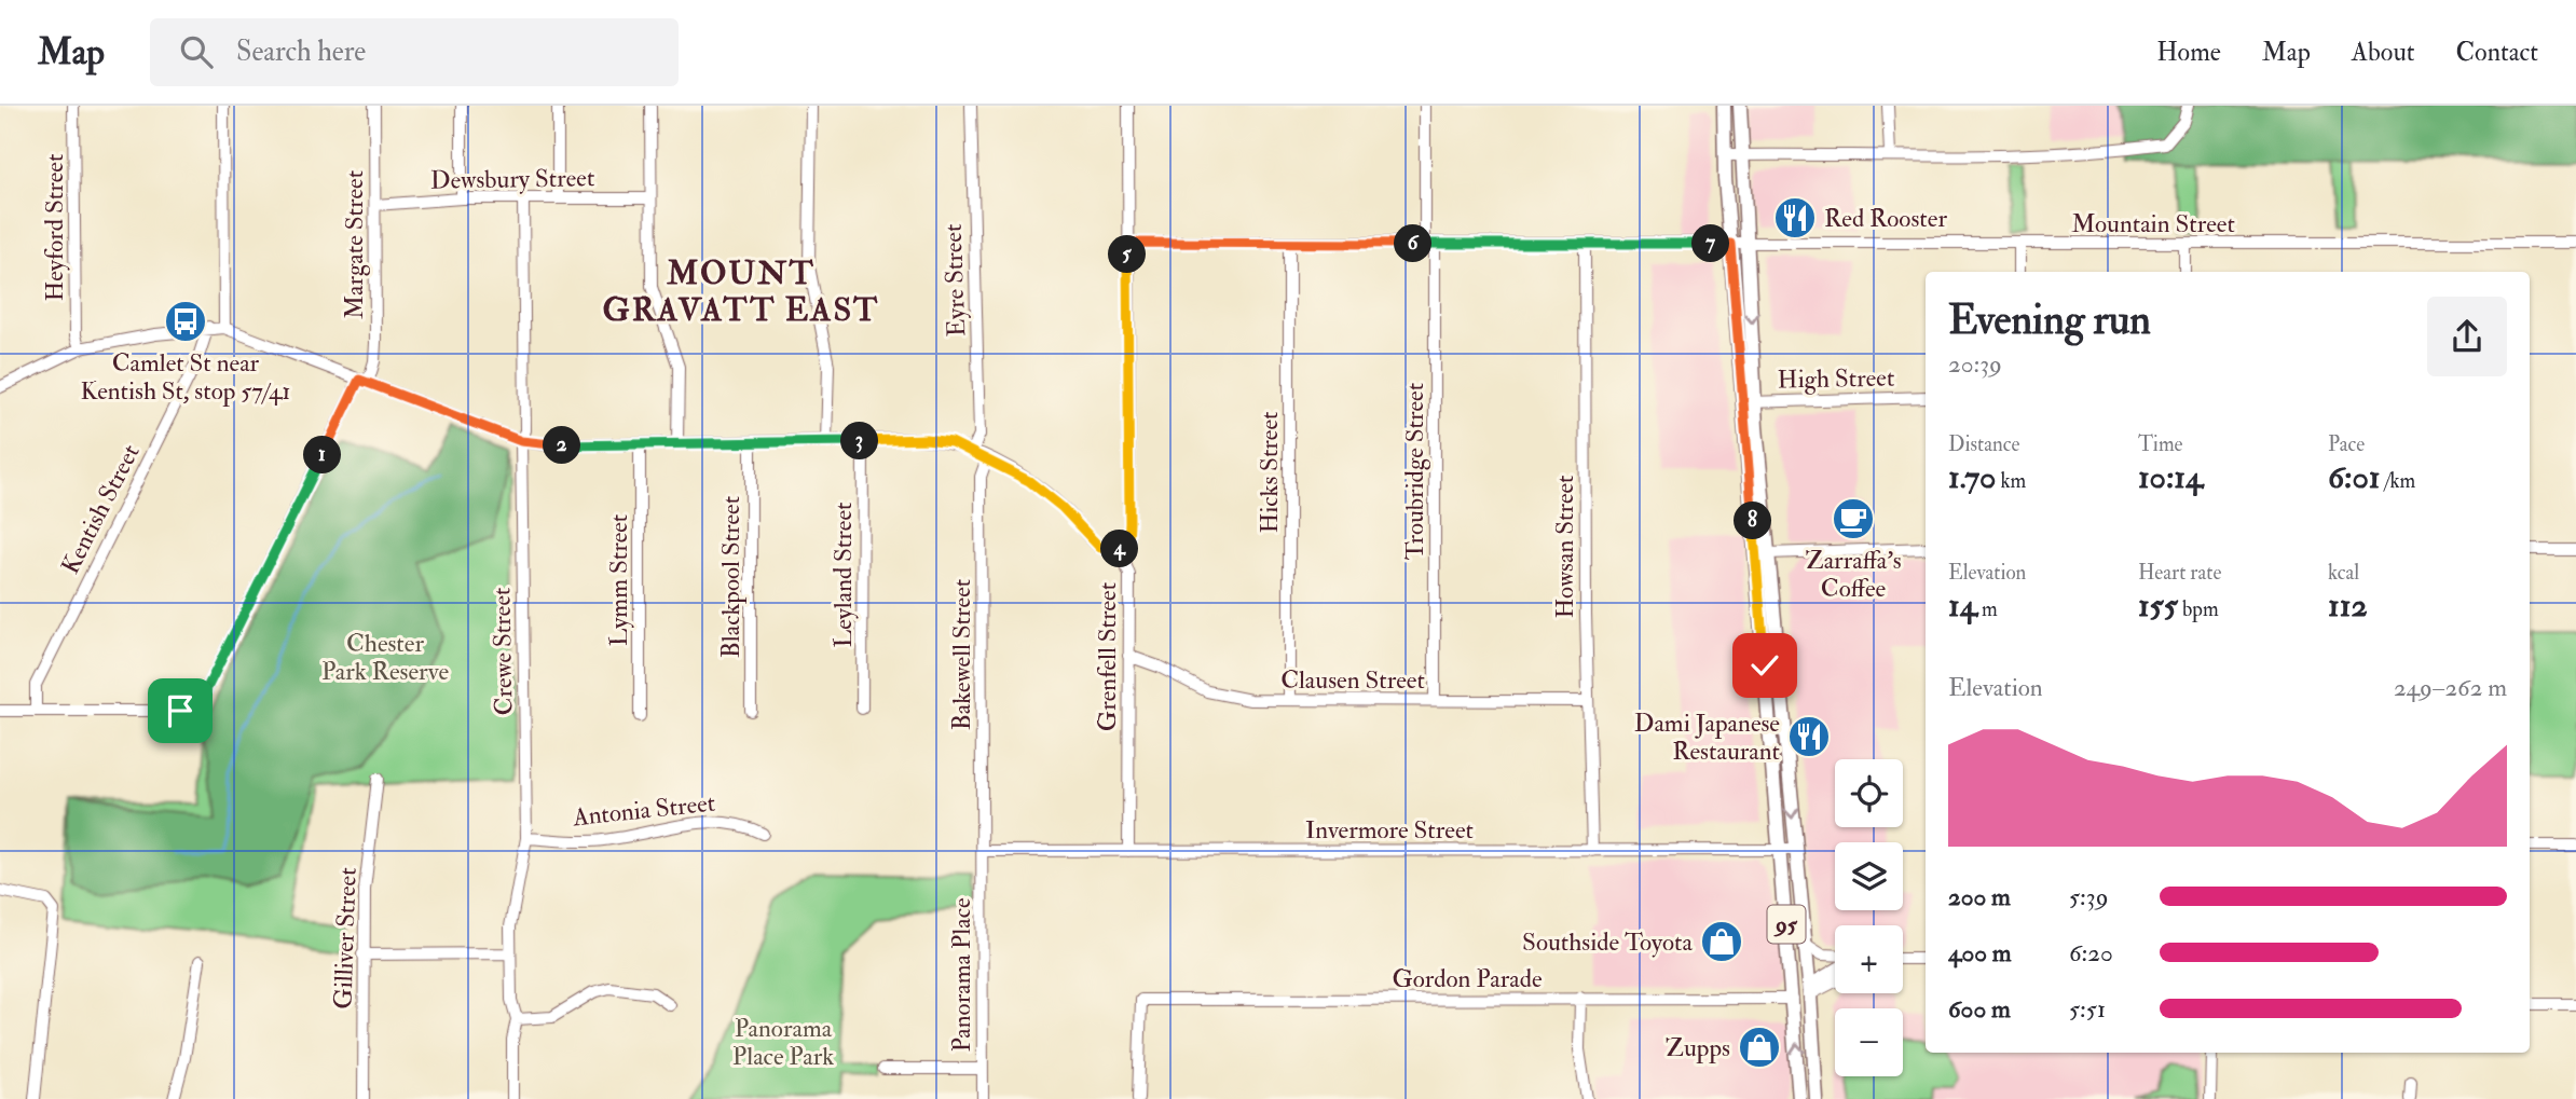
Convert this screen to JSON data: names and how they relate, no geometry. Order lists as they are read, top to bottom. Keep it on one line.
{"streets":{"main road":["95"],"street":["Dewsbury Street","Mountain Street","Heyford Street","Margate Street","Eyre Street","High Street","Troubridge Street","Hicks Street","Kentish Street","Howsan Street","Leyland Street","Blackpool Street","Lymm Street","Crewe Street","Bakewell Street","Grenfell Street","Clausen Street","Antonia Street","Invermore Street","Gilliver Street","Panorama Place","Gordon Parade"]},"crossings":[["Dewsbury Street","Margate Street"],["Dewsbury Street","Crewe Street"],["Mountain Street","Troubridge Street"],["Mountain Street","Hicks Street"],["Mountain Street","Howsan Street"],["Mountain Street","Grenfell Street"],["Mountain Street","95"],["Margate Street","Kentish Street"],["High Street","95"],["Troubridge Street","Clausen Street"],["Hicks Street","Clausen Street"],["Howsan Street","Clausen Street"],["Howsan Street","Invermore Street"],["Crewe Street","Antonia Street"],["Bakewell Street","Invermore Street"],["Bakewell Street","Panorama Place"],["Grenfell Street","Clausen Street"],["Grenfell Street","Invermore Street"],["Invermore Street","95"],["Invermore Street","Panorama Place"],["95","Gordon Parade"]],"districts":["MOUNT GRAVATT EAST"],"parks":["Chester Park Reserve","Panorama Place Park"],"places":{"restaurant":["Red Rooster","Dami Japanese Restaurant"],"bus stop":["Camlet St near Kentish St, stop 57/41"],"cafe":["Zarraffa's Coffee"],"shop":["Southside Toyota","Zupps"]},"page":{"header":"Map","search":"Search here","nav":["Home","Map","About","Contact"],"pins":["6","7","5","3","2","1","8","4"],"heading":["Evening run","20:39"],"stats":[["Distance","1.70 km"],["Time","10:14"],["Pace","6:01 /km"],["Elevation","14 m"],["Heart rate","155 bpm"],["kcal","112"]],"chart":["Elevation","249–262 m"],"map_buttons":["+","−"],"list":[{"name":"200 m","note":"5:39"},{"name":"400 m","note":"6:20"},{"name":"600 m","note":"5:51"}]}}
